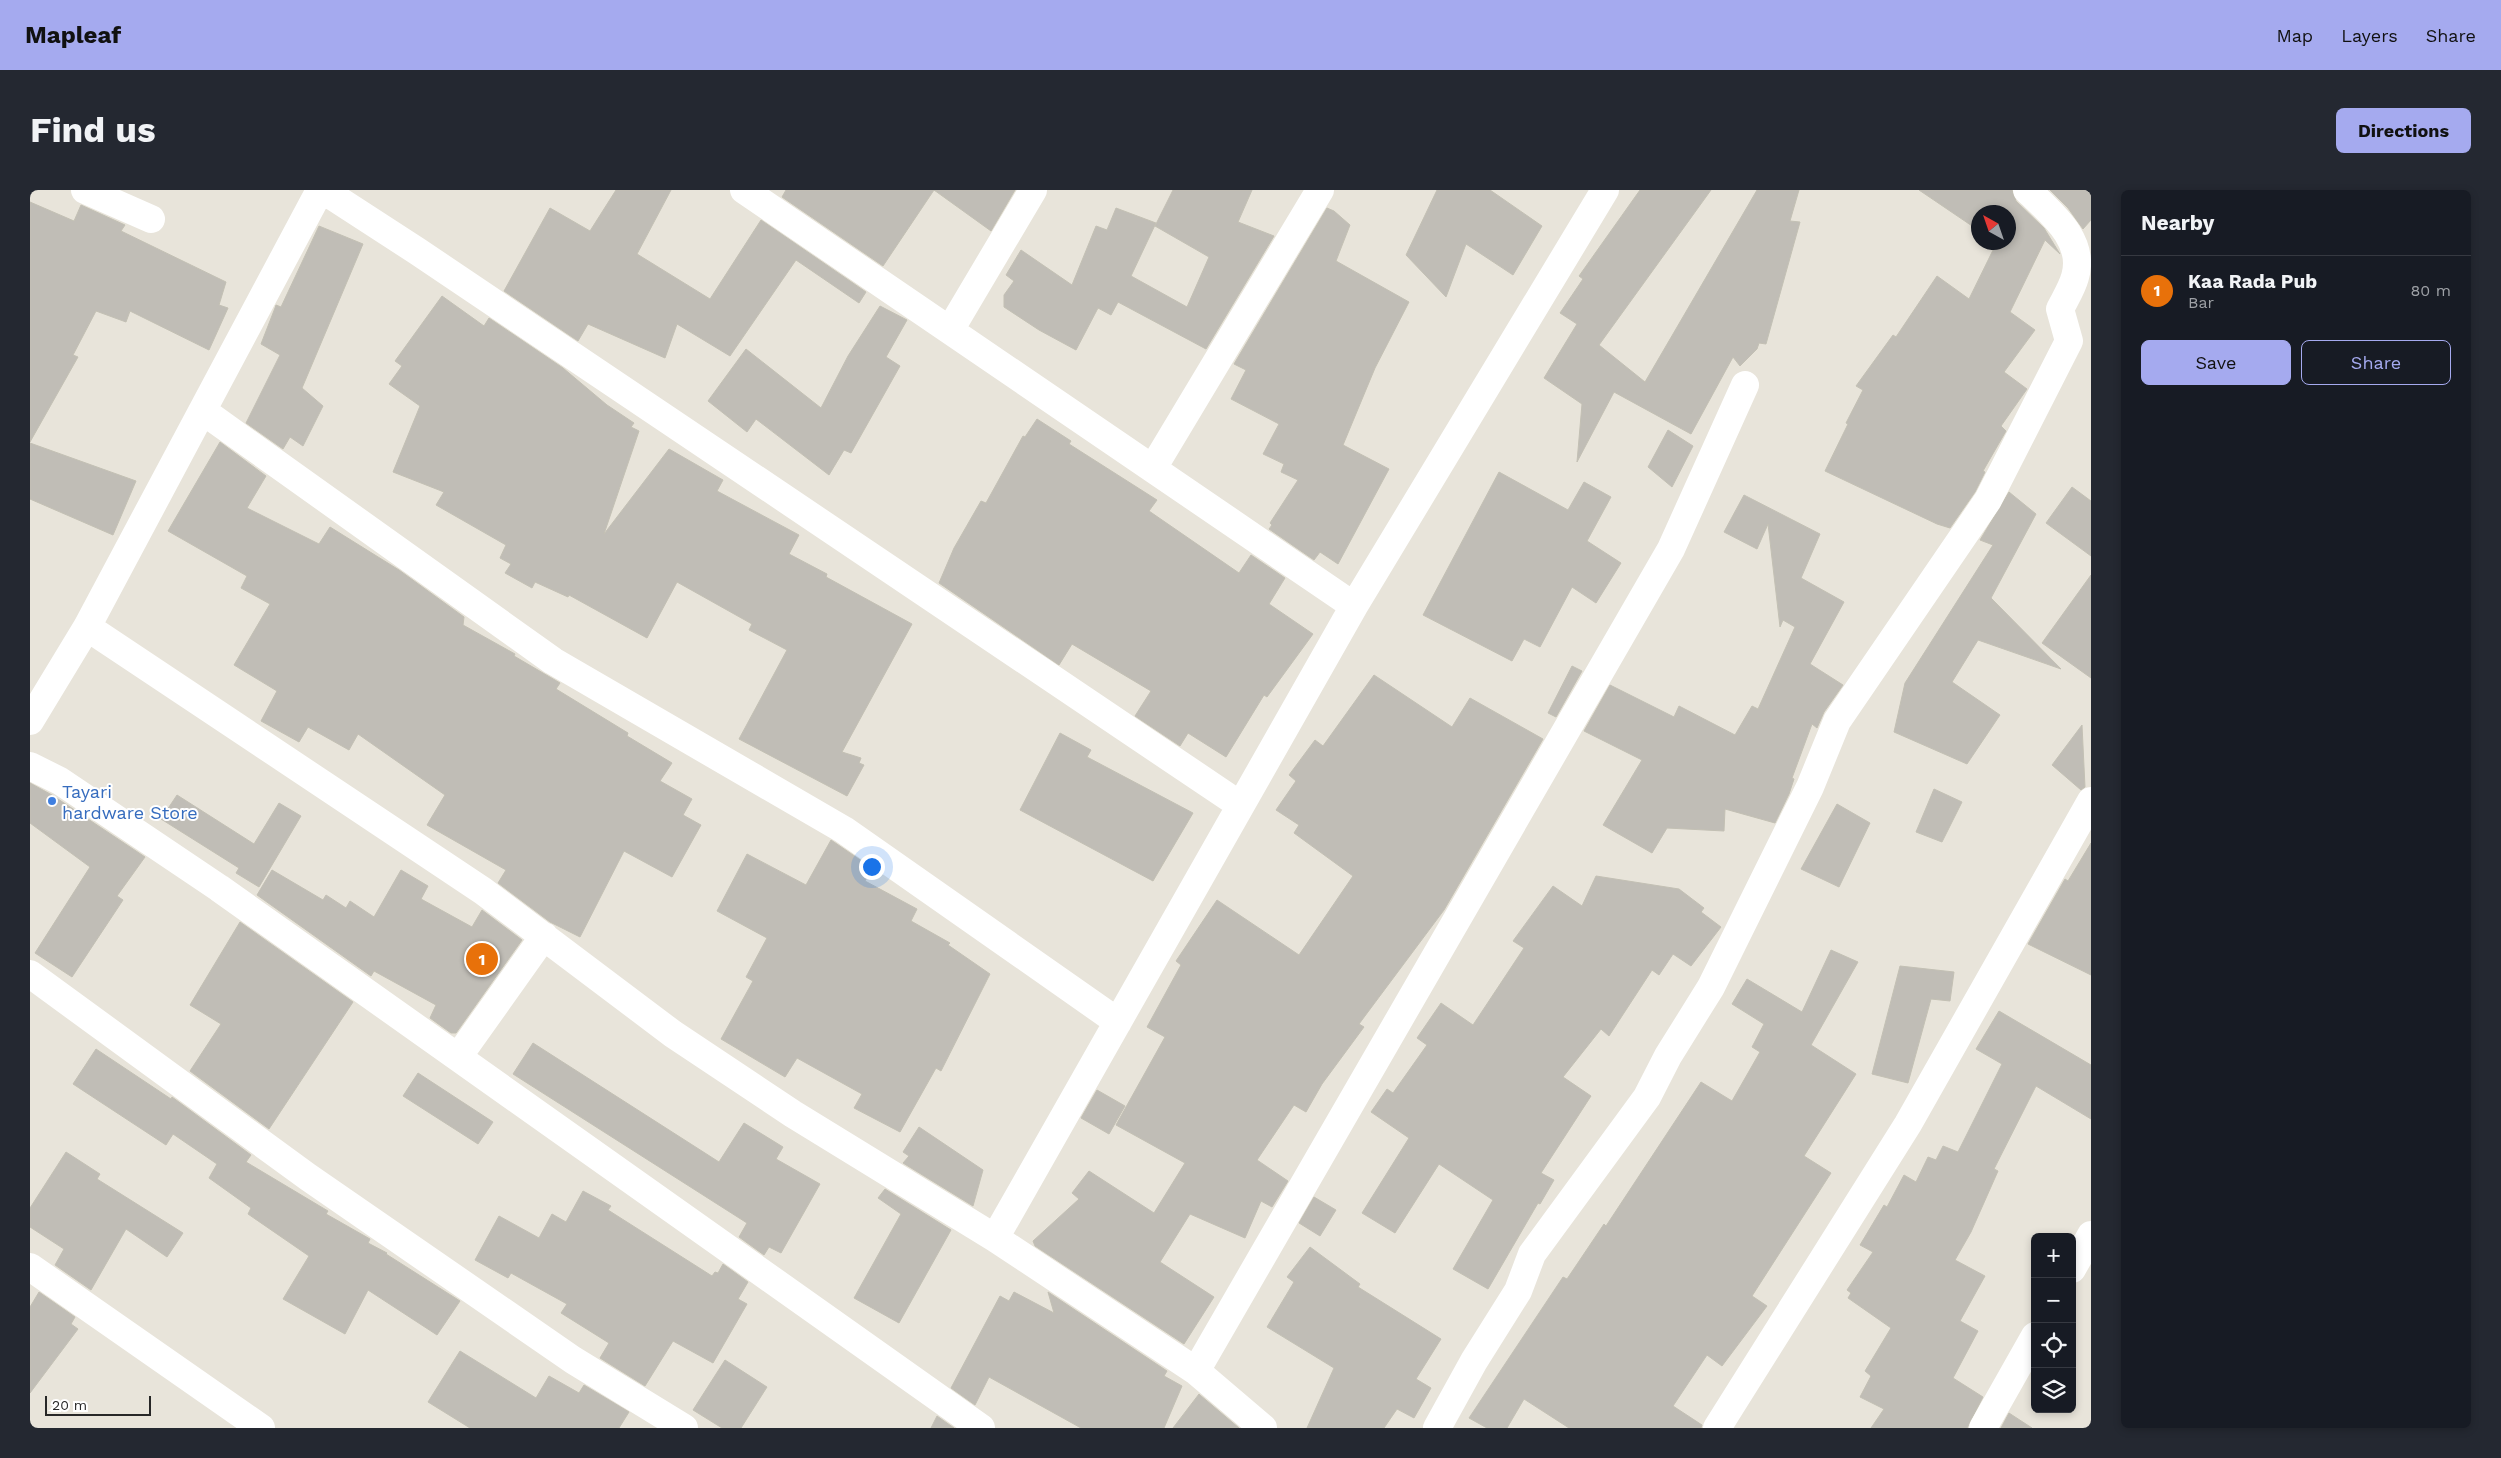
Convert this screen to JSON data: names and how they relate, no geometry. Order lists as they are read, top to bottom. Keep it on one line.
{"places":["Tayari hardware Store"],"scale_bar":"20 m","north":"top left","page":{"header":"Mapleaf","nav":["Map","Layers","Share"],"buttons":["Directions",["Save","Share"]],"title":"Find us","heading":"Nearby","list":[{"mark":"1","name":"Kaa Rada Pub","note":"Bar","value":"80 m"}],"pins":"1","map_buttons":["+","−"],"scale":"20 m"}}
